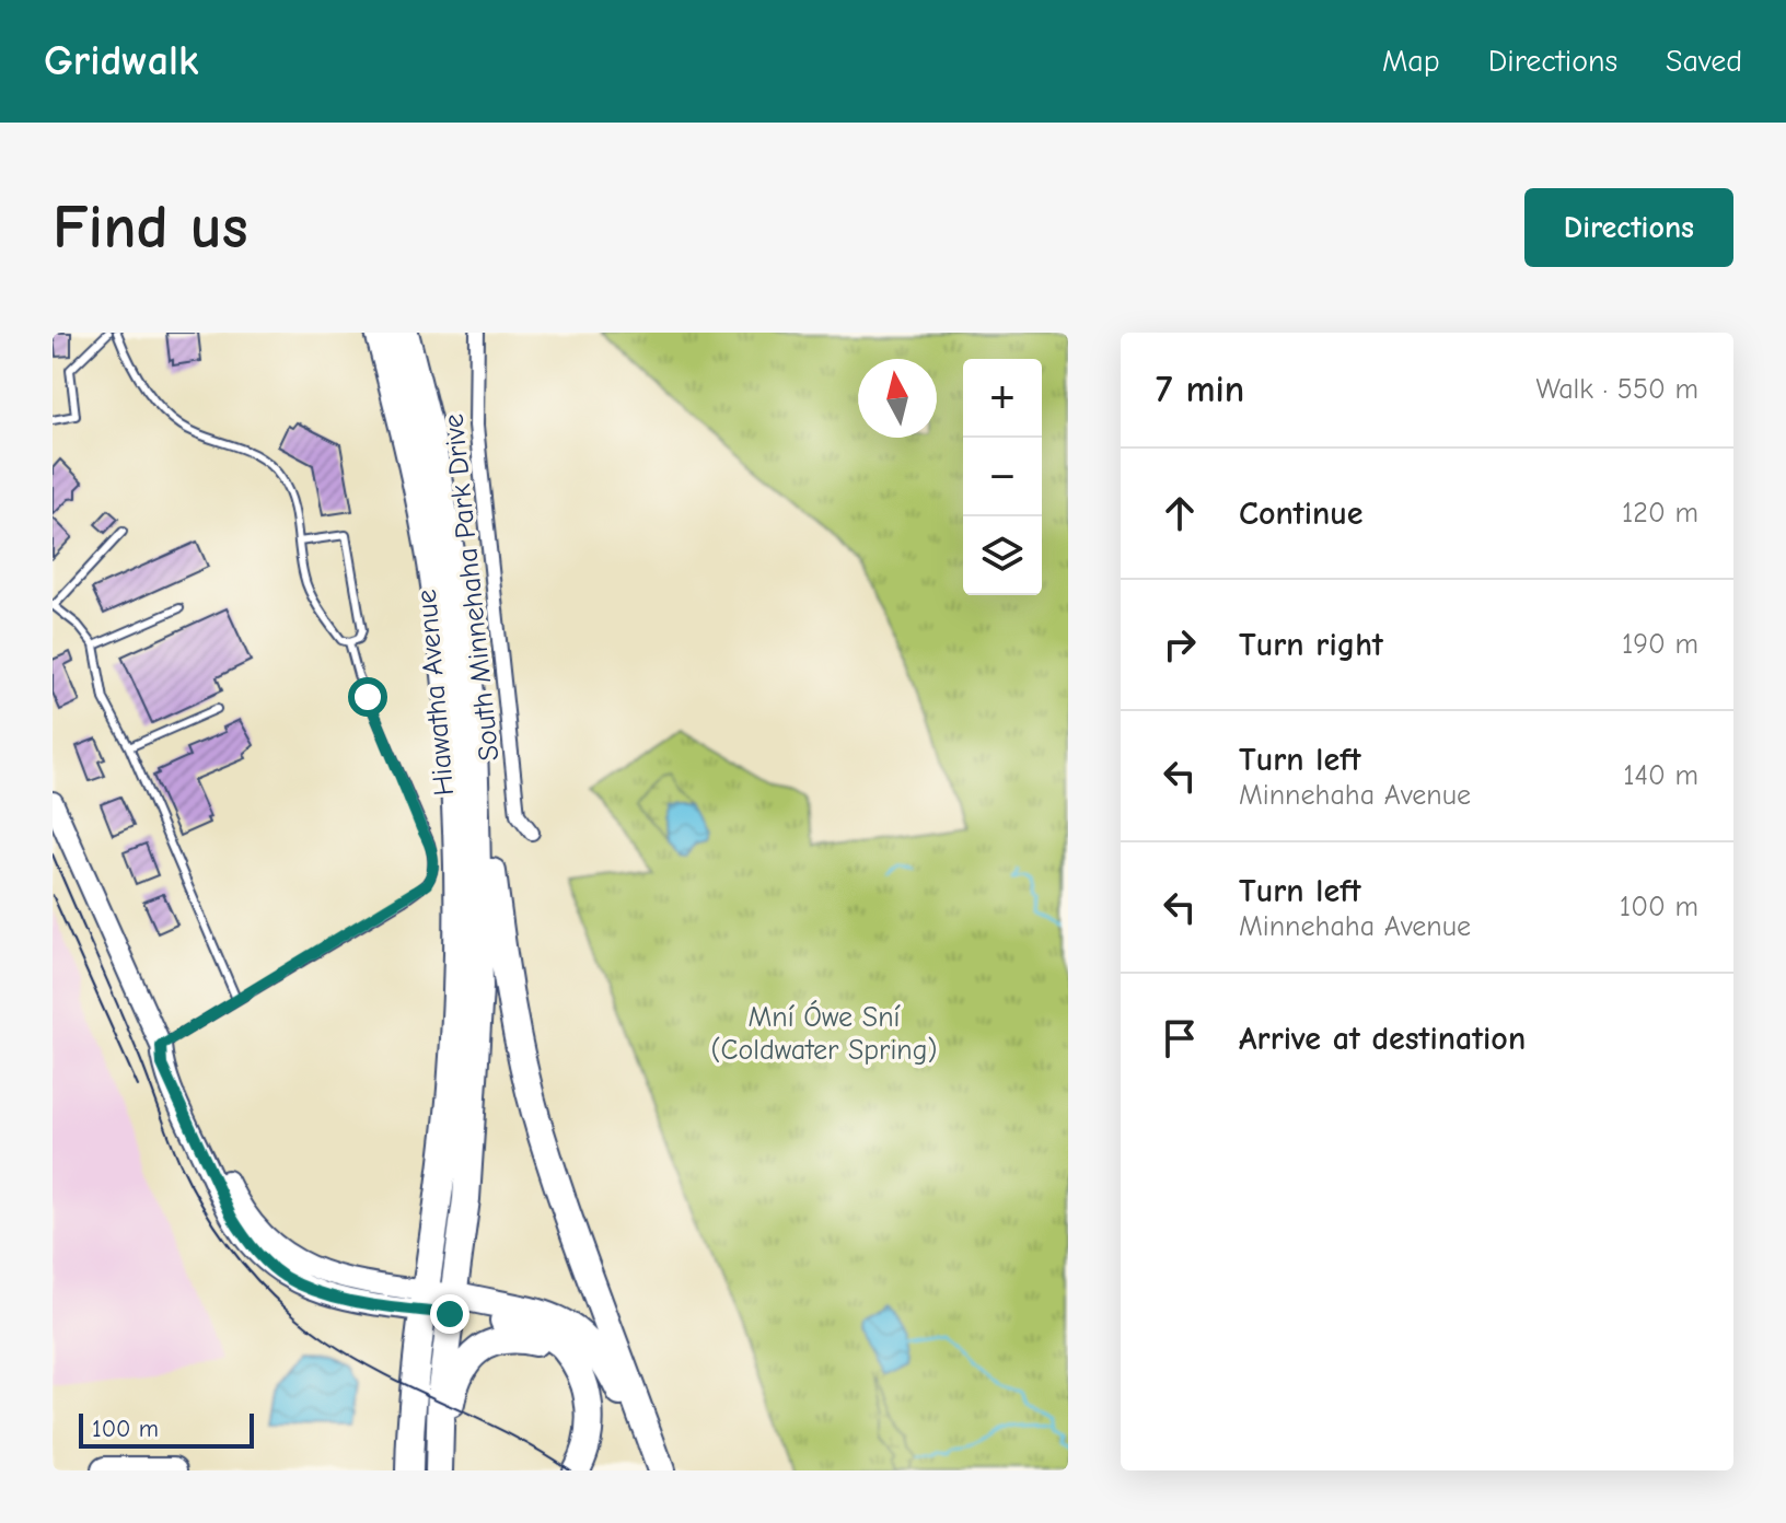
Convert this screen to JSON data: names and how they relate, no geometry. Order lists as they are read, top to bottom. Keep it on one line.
{"streets":{"highway":["Hiawatha Avenue"],"street":["South Minnehaha Park Drive"]},"parks":["Mní Ówe Sní (Coldwater Spring)"],"scale_bar":"100 m","north":"top","page":{"header":"Gridwalk","nav":["Map","Directions","Saved"],"buttons":"Directions","title":"Find us","heading":["7 min","Walk · 550 m"],"map_buttons":["+","−"],"list":[["Continue","120 m"],["Turn right","190 m"],["Turn left","Minnehaha Avenue","140 m"],["Turn left","Minnehaha Avenue","100 m"],"Arrive at destination"],"scale":"100 m"}}
